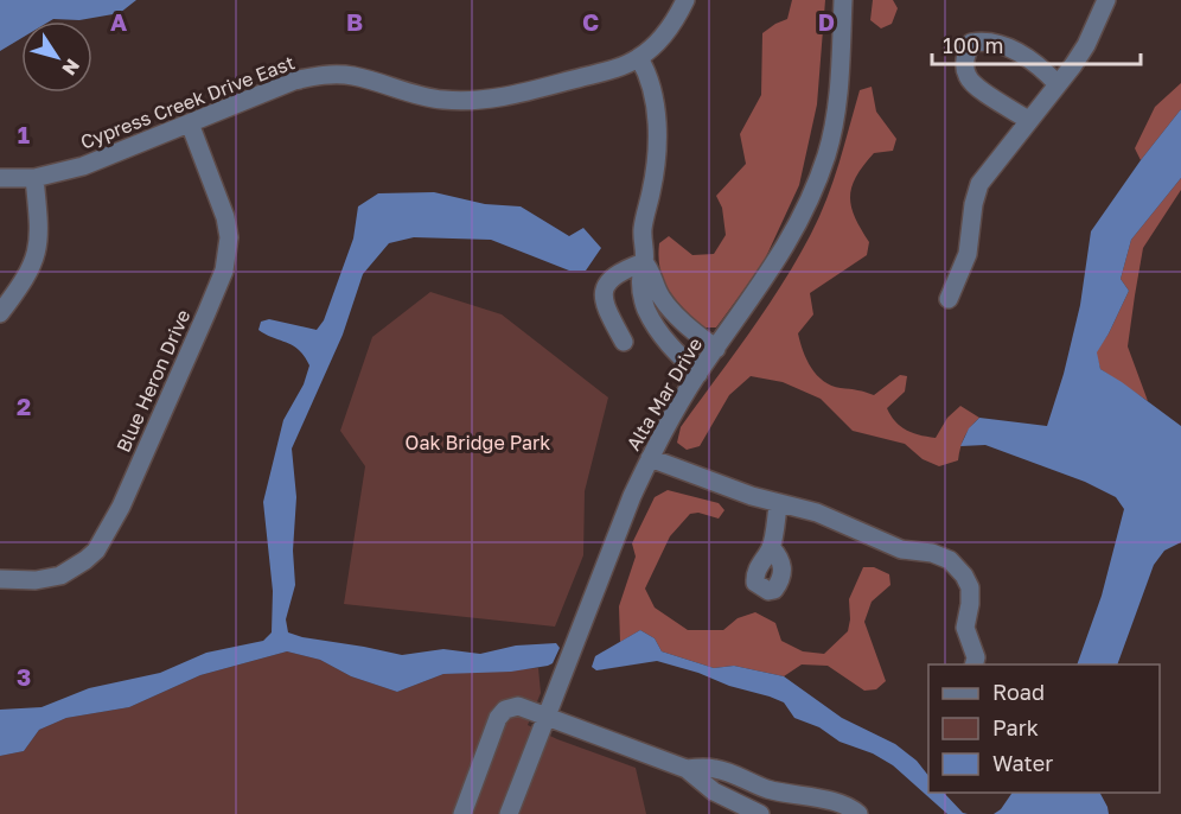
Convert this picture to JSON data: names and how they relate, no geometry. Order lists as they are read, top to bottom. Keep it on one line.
{"streets":{"street":["Cypress Creek Drive East","Blue Heron Drive","Alta Mar Drive"]},"crossings":[["Cypress Creek Drive East","Blue Heron Drive"]],"parks":["Oak Bridge Park"],"legend":["Road","Park","Water"],"scale_bar":"100 m","north":"bottom right","grid":{"columns":["A","B","C","D"],"rows":["1","2","3"]}}
